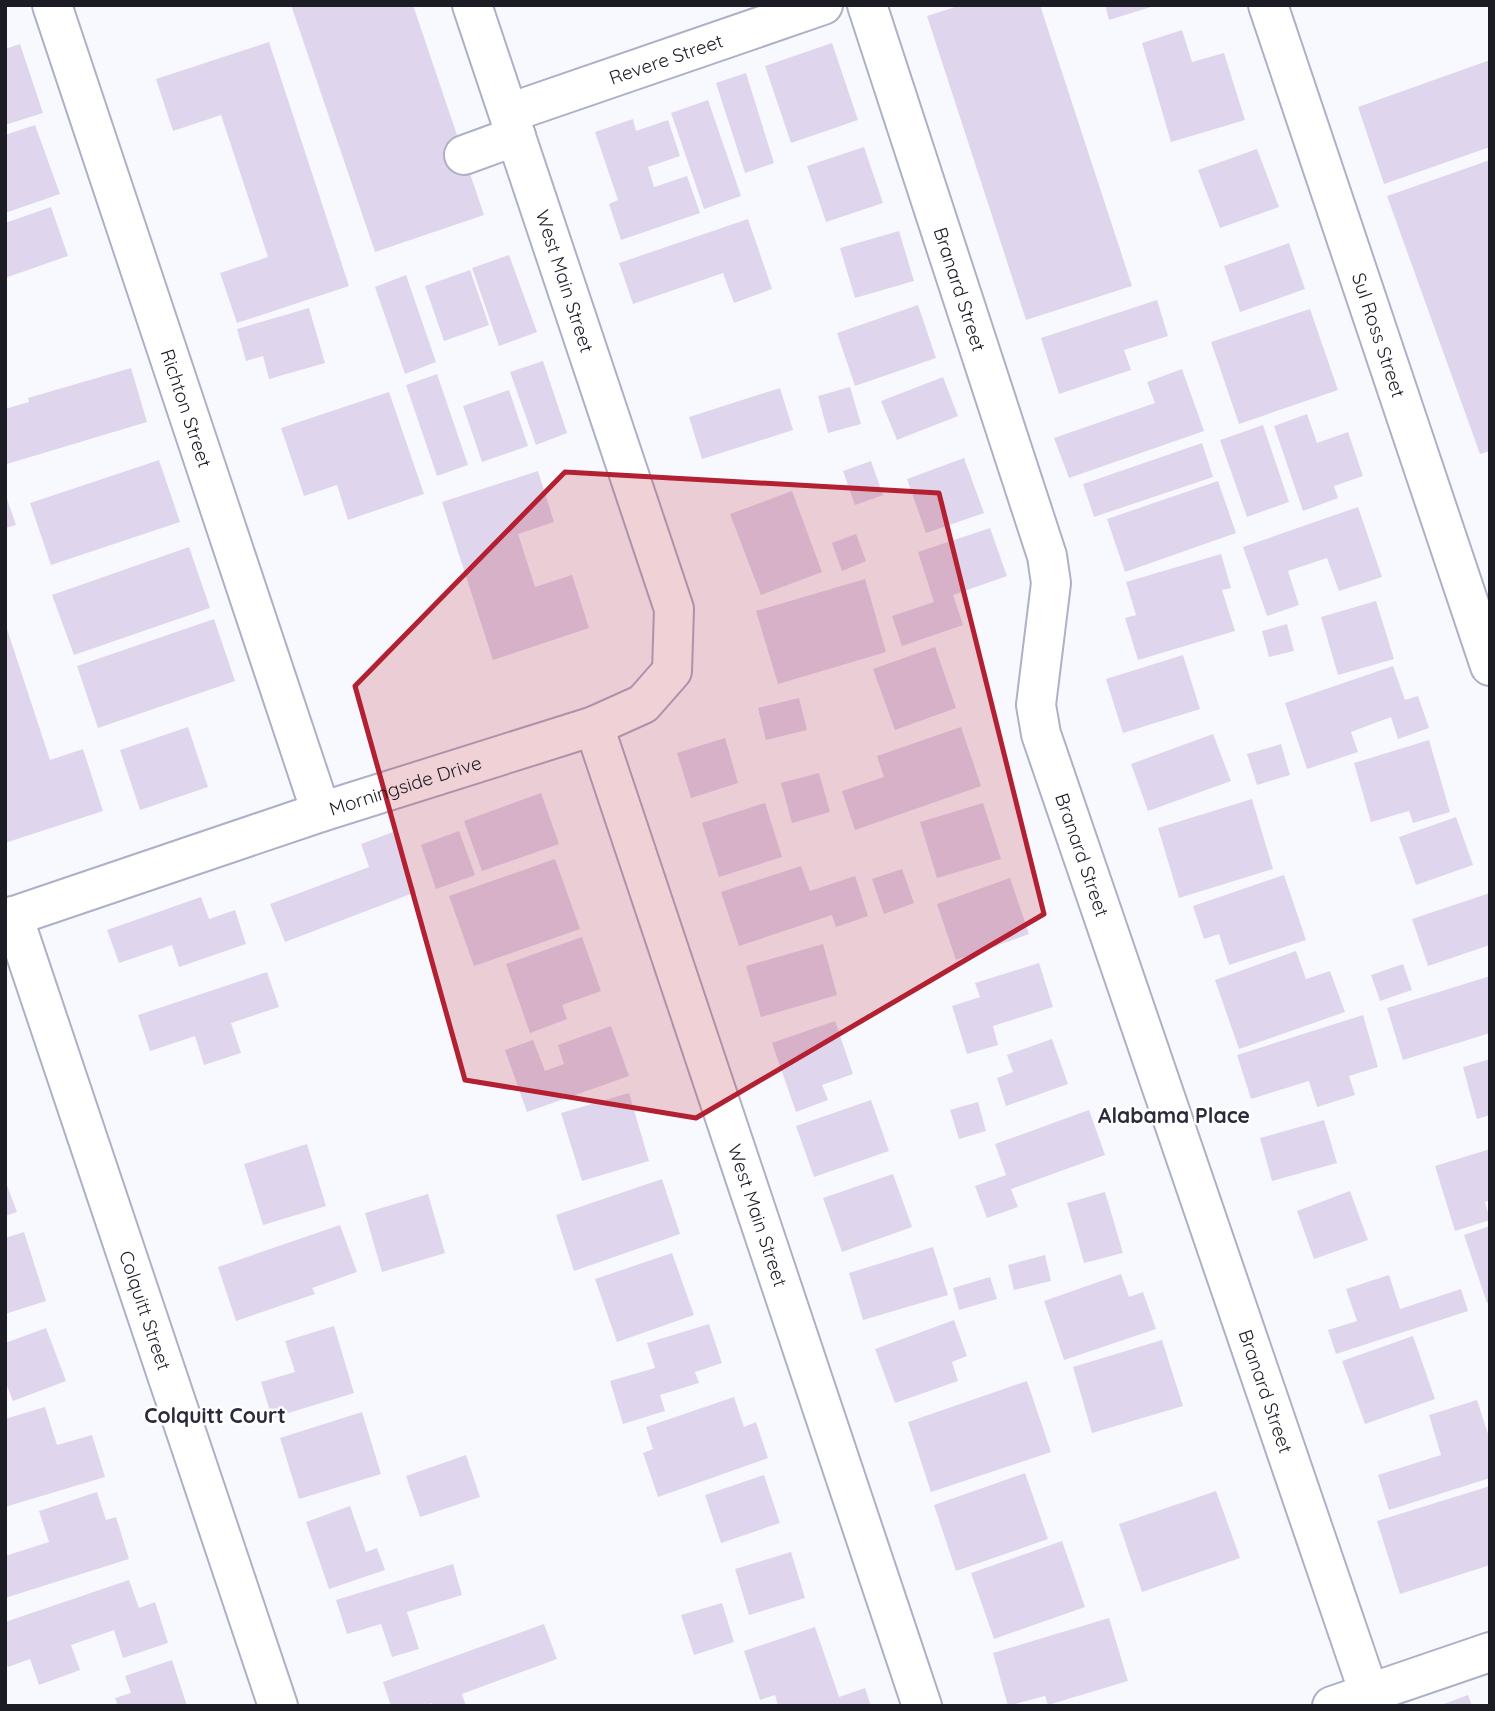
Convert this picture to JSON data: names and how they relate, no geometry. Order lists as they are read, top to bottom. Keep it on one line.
{"streets":{"street":["Revere Street","West Main Street","Branard Street","Sul Ross Street","Richton Street","Morningside Drive","Colquitt Street"]},"crossings":[["Revere Street","West Main Street"],["West Main Street","Morningside Drive"],["Richton Street","Morningside Drive"],["Morningside Drive","Colquitt Street"]],"districts":["Alabama Place","Colquitt Court"]}
